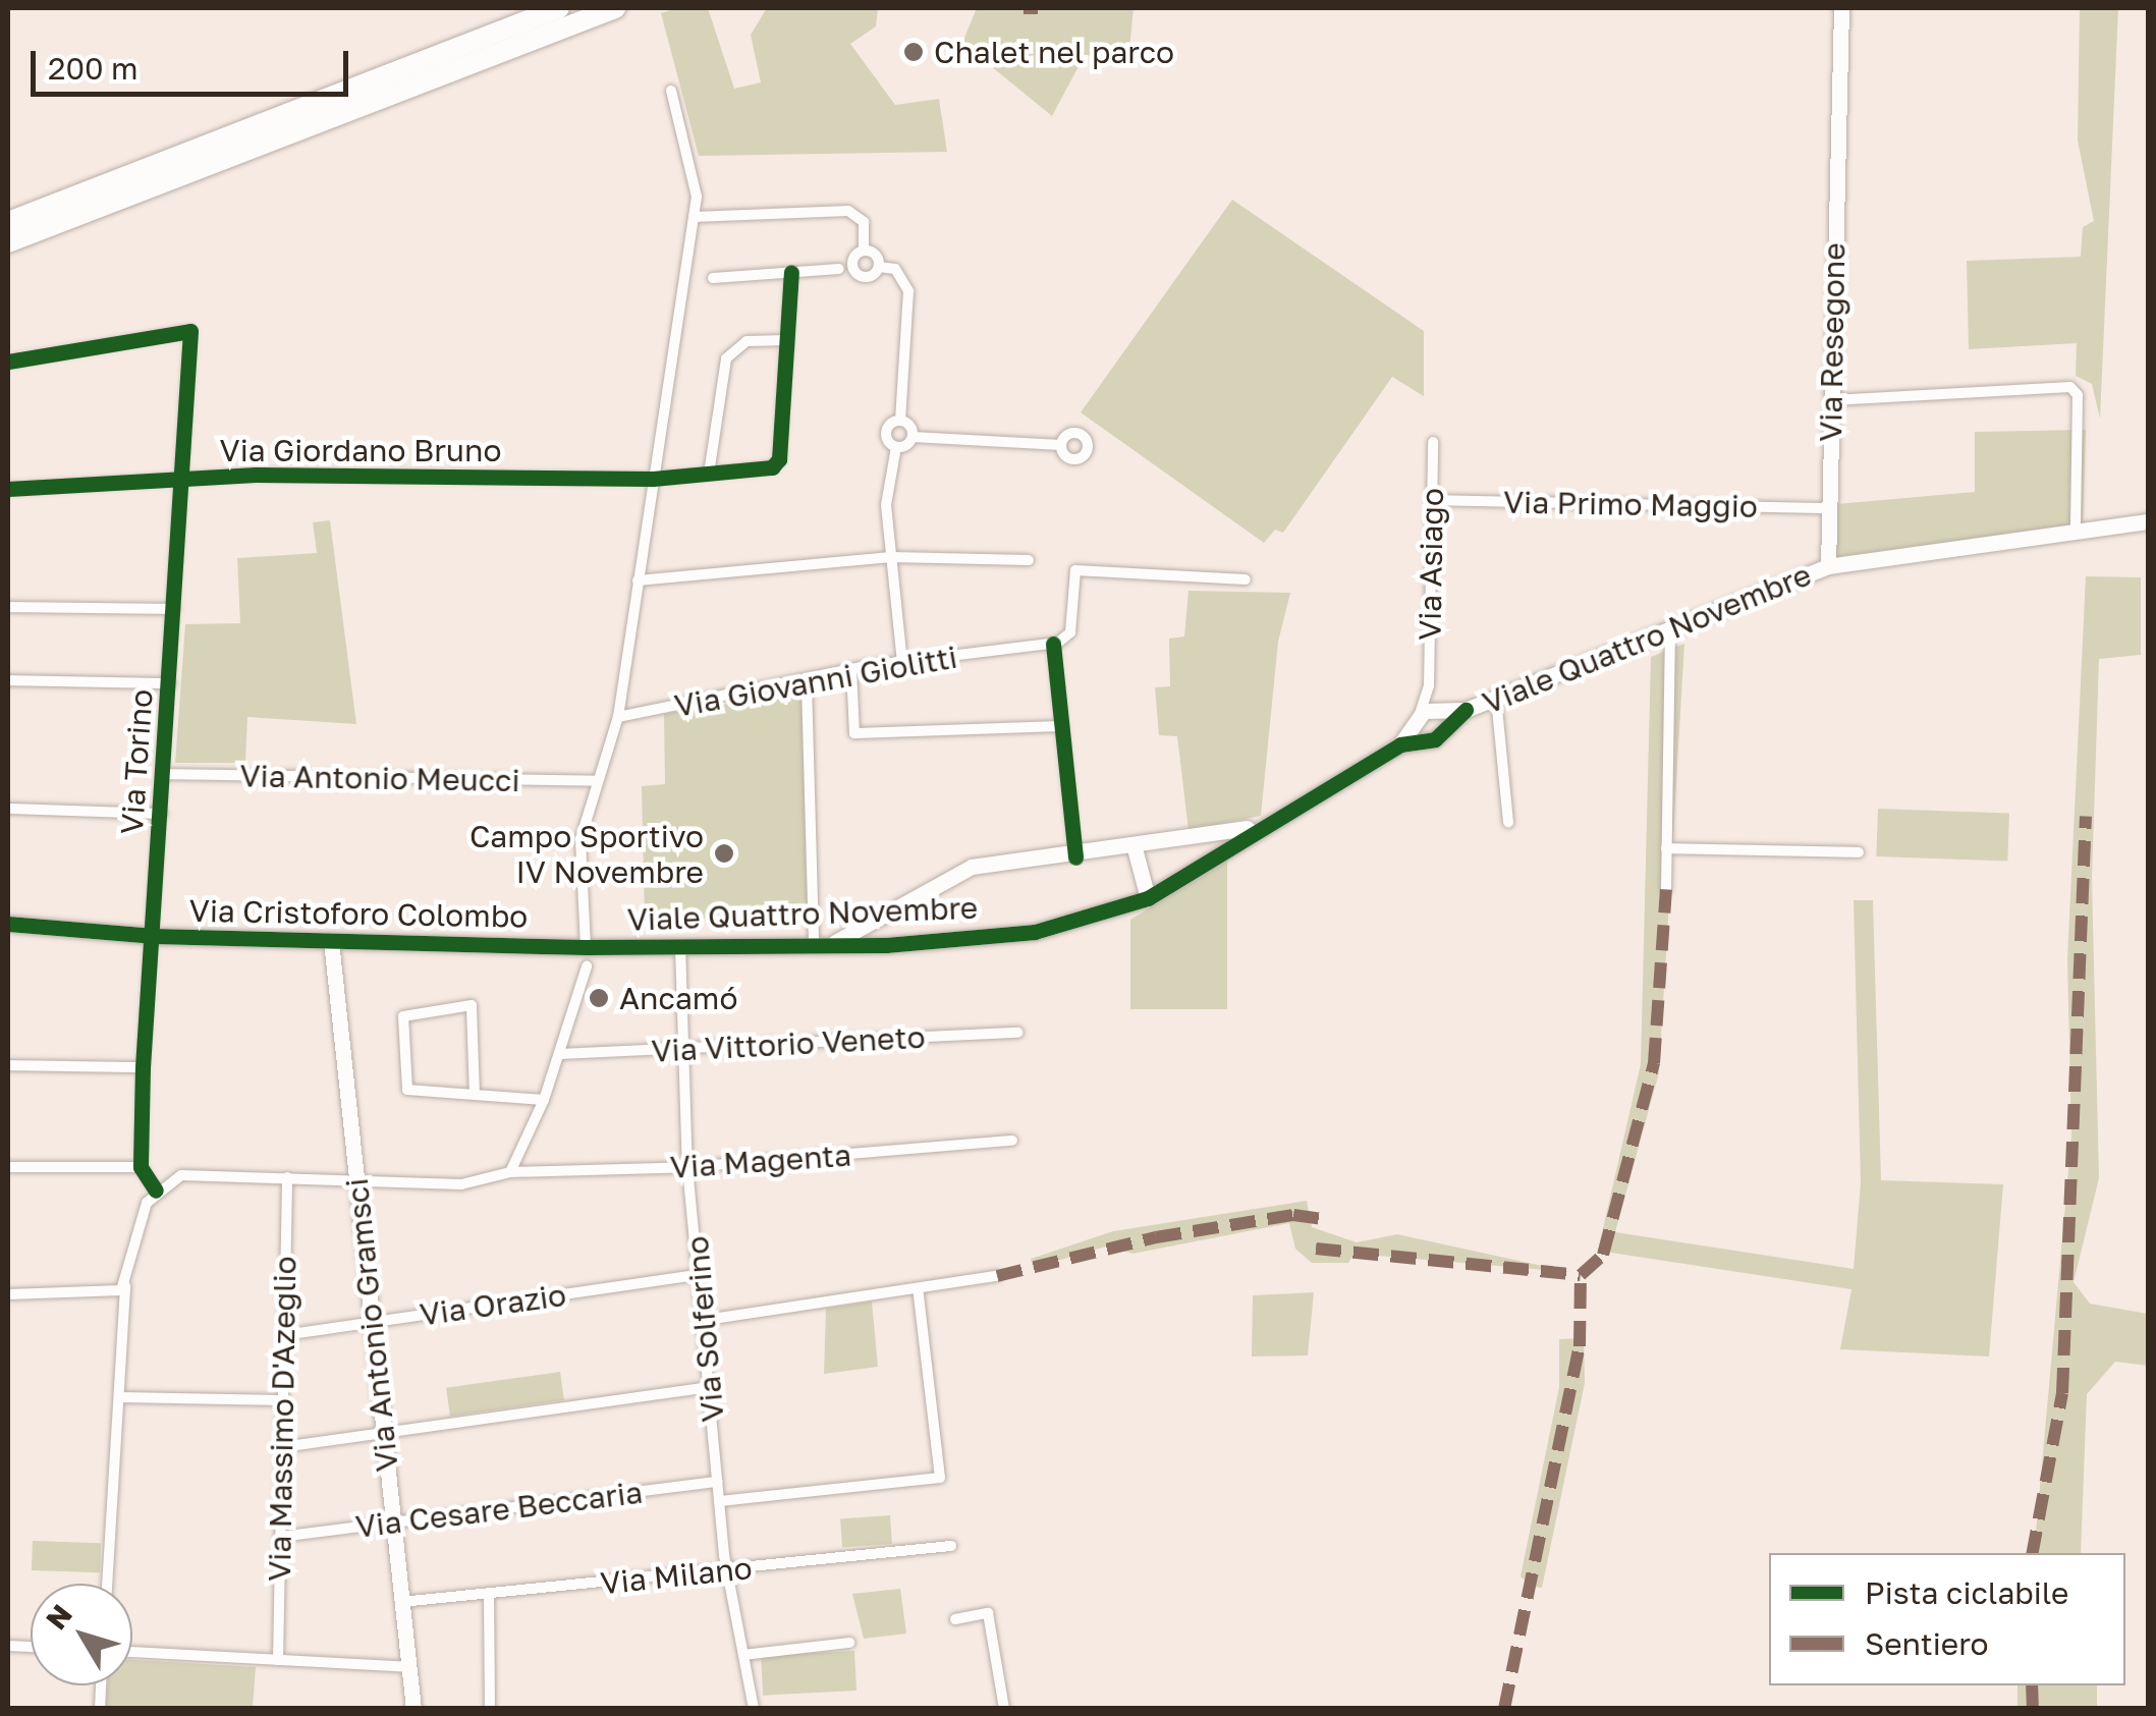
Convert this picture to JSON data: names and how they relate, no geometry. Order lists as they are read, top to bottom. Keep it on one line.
{"streets":{"street":["Via Resegone","Via Giordano Bruno","Via Primo Maggio","Via Asiago","Viale Quattro Novembre","Via Giovanni Giolitti","Via Torino","Via Antonio Meucci","Via Cristoforo Colombo","Via Vittorio Veneto","Via Magenta","Via Orazio","Via Antonio Gramsci","Via Solferino","Via Massimo D'Azeglio","Via Cesare Beccaria","Via Milano"]},"crossings":[["Via Resegone","Via Primo Maggio"],["Via Resegone","Viale Quattro Novembre"],["Via Giordano Bruno","Via Torino"],["Via Primo Maggio","Via Asiago"],["Via Asiago","Viale Quattro Novembre"],["Viale Quattro Novembre","Via Cristoforo Colombo"],["Viale Quattro Novembre","Via Solferino"],["Via Torino","Via Antonio Meucci"],["Via Torino","Via Cristoforo Colombo"],["Via Cristoforo Colombo","Via Antonio Gramsci"],["Via Vittorio Veneto","Via Solferino"],["Via Magenta","Via Antonio Gramsci"],["Via Magenta","Via Solferino"],["Via Magenta","Via Massimo D'Azeglio"],["Via Orazio","Via Antonio Gramsci"],["Via Orazio","Via Solferino"],["Via Orazio","Via Massimo D'Azeglio"],["Via Antonio Gramsci","Via Cesare Beccaria"],["Via Antonio Gramsci","Via Milano"],["Via Solferino","Via Cesare Beccaria"],["Via Solferino","Via Milano"],["Via Massimo D'Azeglio","Via Cesare Beccaria"]],"places":["Chalet nel parco","Campo Sportivo IV Novembre","Ancamó"],"legend":["Pista ciclabile","Sentiero"],"scale_bar":"200 m","north":"top left"}
